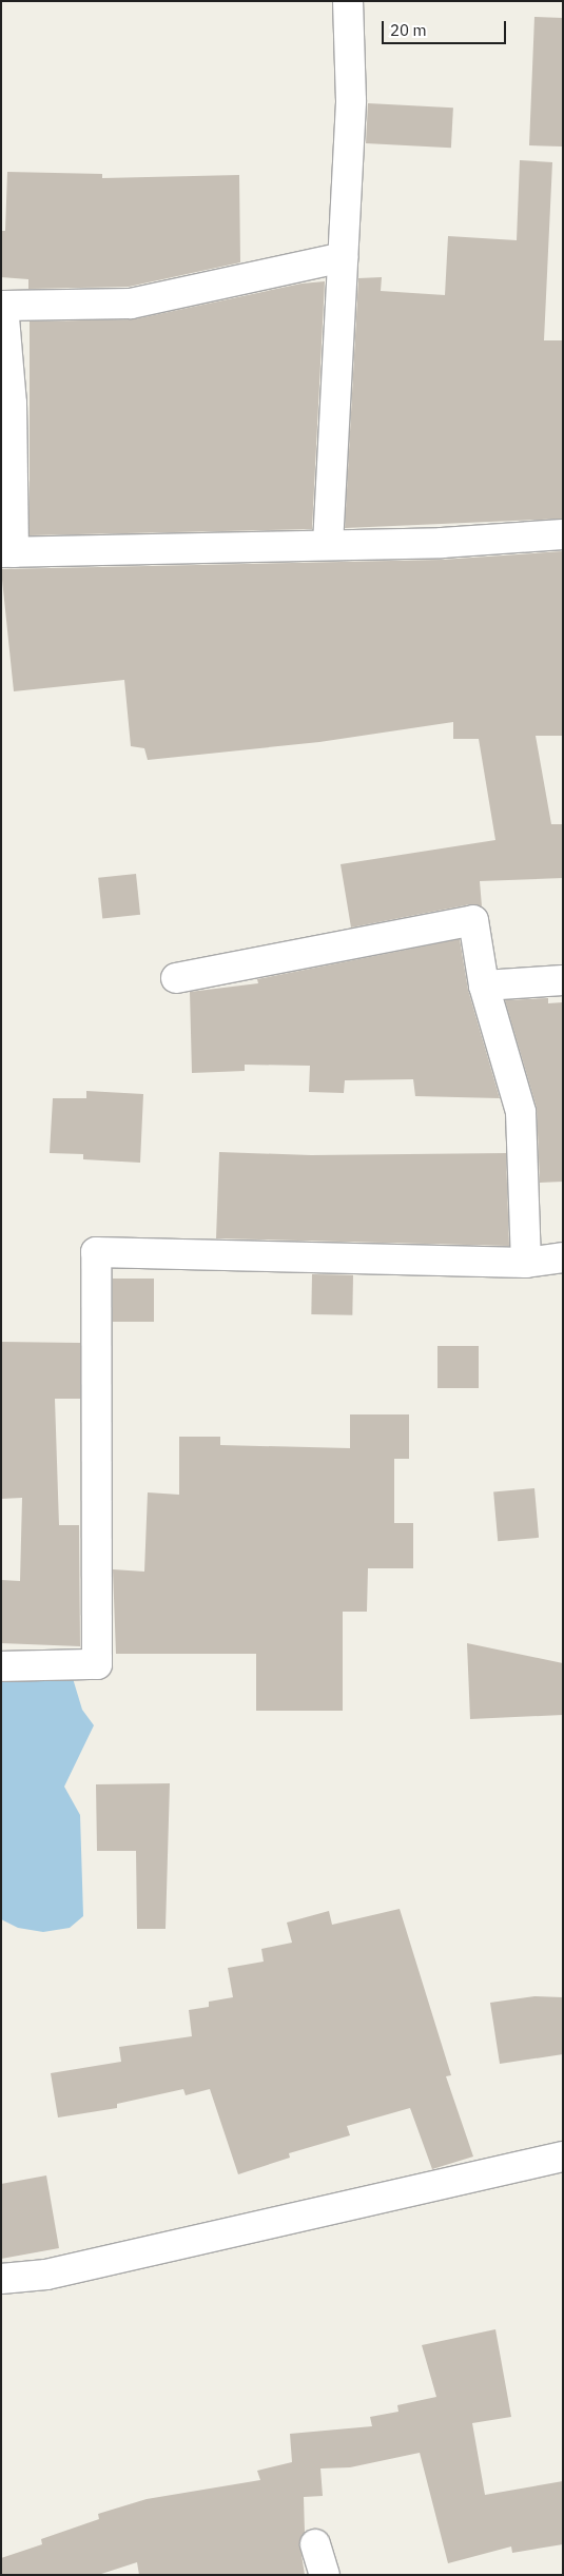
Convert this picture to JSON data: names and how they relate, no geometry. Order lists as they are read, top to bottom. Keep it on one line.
{"scale_bar":"20 m"}
